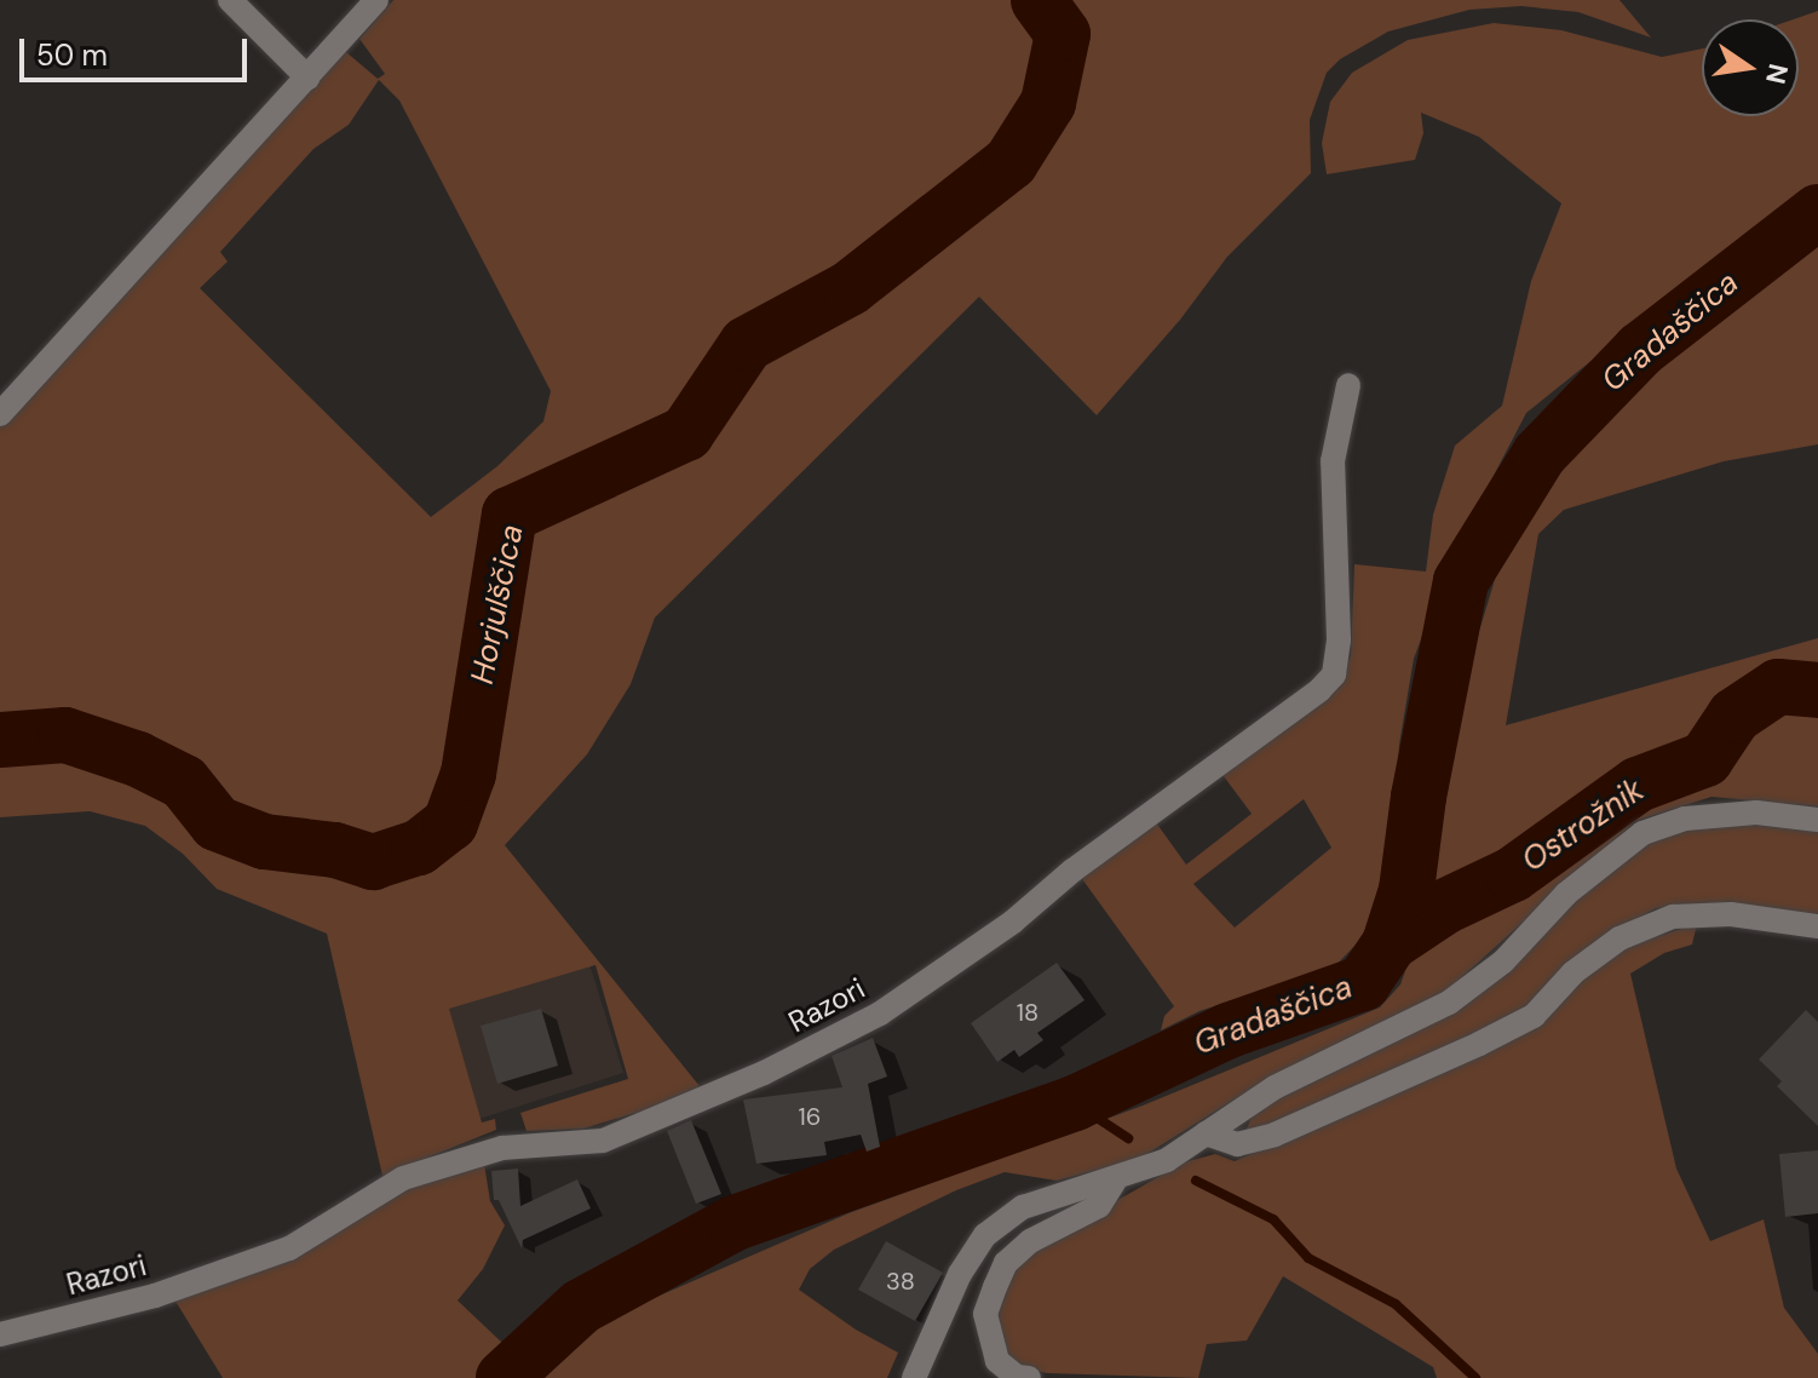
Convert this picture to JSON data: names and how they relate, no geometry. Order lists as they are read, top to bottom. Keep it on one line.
{"streets":{"street":["Razori"]},"water":["Gradaščica","Horjulščica","Ostrožnik"],"house_numbers":["18","16","38"],"scale_bar":"50 m","north":"right"}
